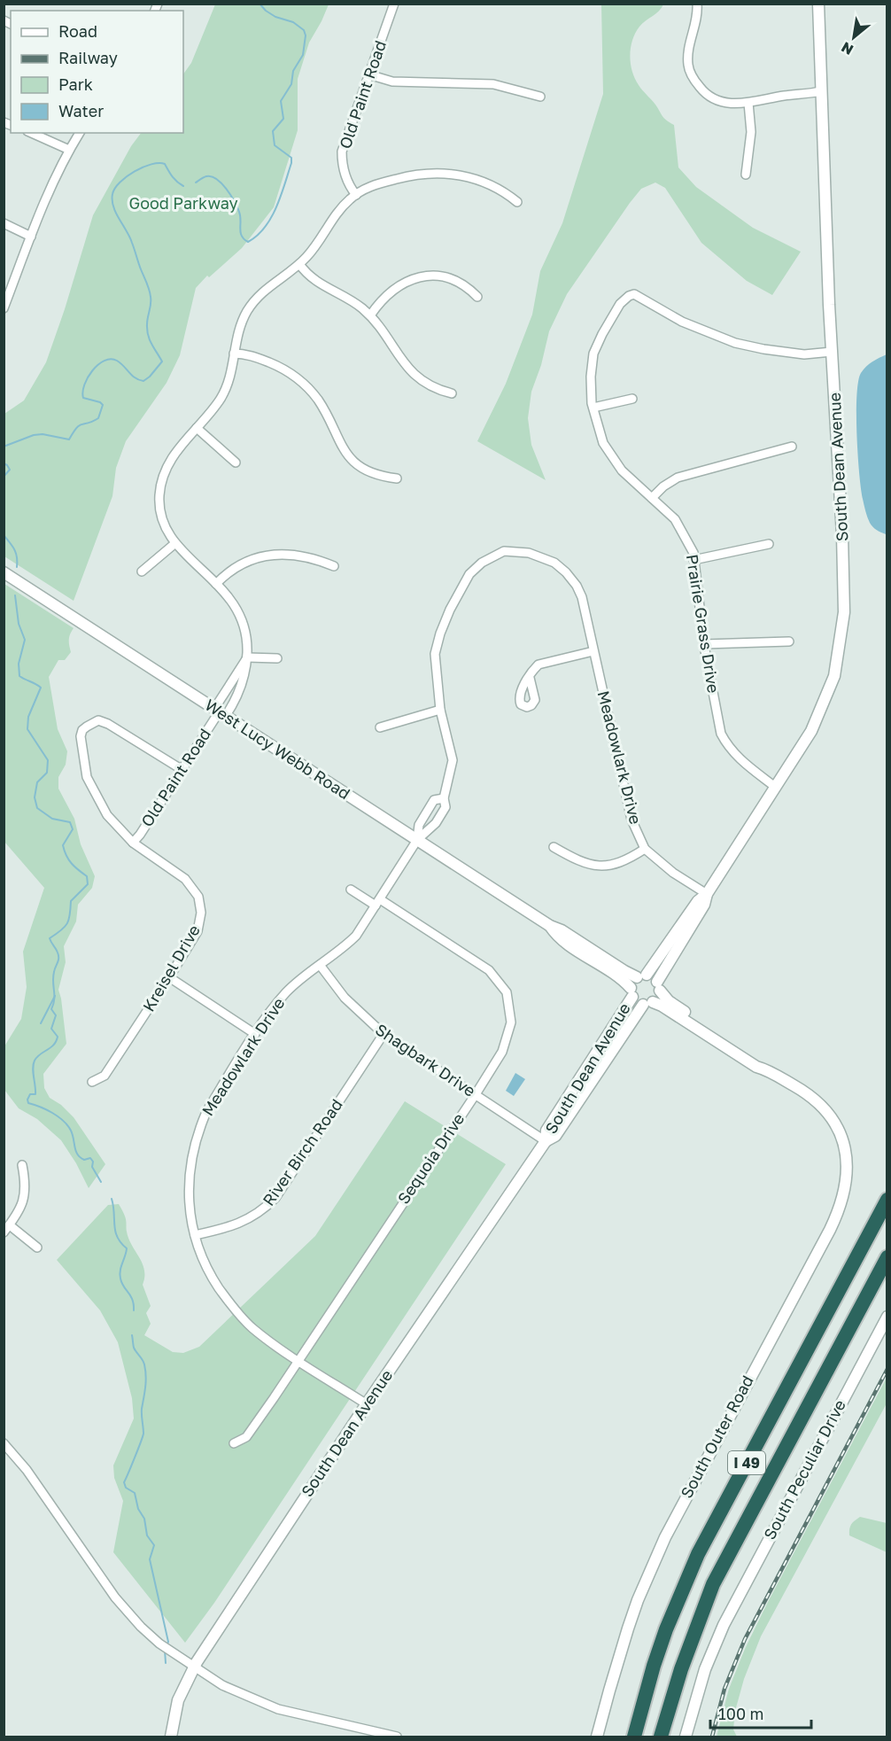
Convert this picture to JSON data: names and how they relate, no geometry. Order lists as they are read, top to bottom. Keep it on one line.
{"streets":{"highway":["I 49"],"street":["Old Paint Road","South Dean Avenue","Prairie Grass Drive","West Lucy Webb Road","Meadowlark Drive","Kreisel Drive","Shagbark Drive","River Birch Road","Sequoia Drive","South Outer Road","South Peculiar Drive"]},"crossings":[["Old Paint Road","West Lucy Webb Road"],["Old Paint Road","Kreisel Drive"],["South Dean Avenue","Prairie Grass Drive"],["South Dean Avenue","West Lucy Webb Road"],["South Dean Avenue","Meadowlark Drive"],["South Dean Avenue","Shagbark Drive"],["West Lucy Webb Road","Meadowlark Drive"],["Meadowlark Drive","Shagbark Drive"],["Meadowlark Drive","River Birch Road"],["Meadowlark Drive","Sequoia Drive"],["Shagbark Drive","River Birch Road"],["Shagbark Drive","Sequoia Drive"]],"parks":["Good Parkway"],"legend":["Road","Railway","Park","Water"],"scale_bar":"100 m","north":"bottom left"}
